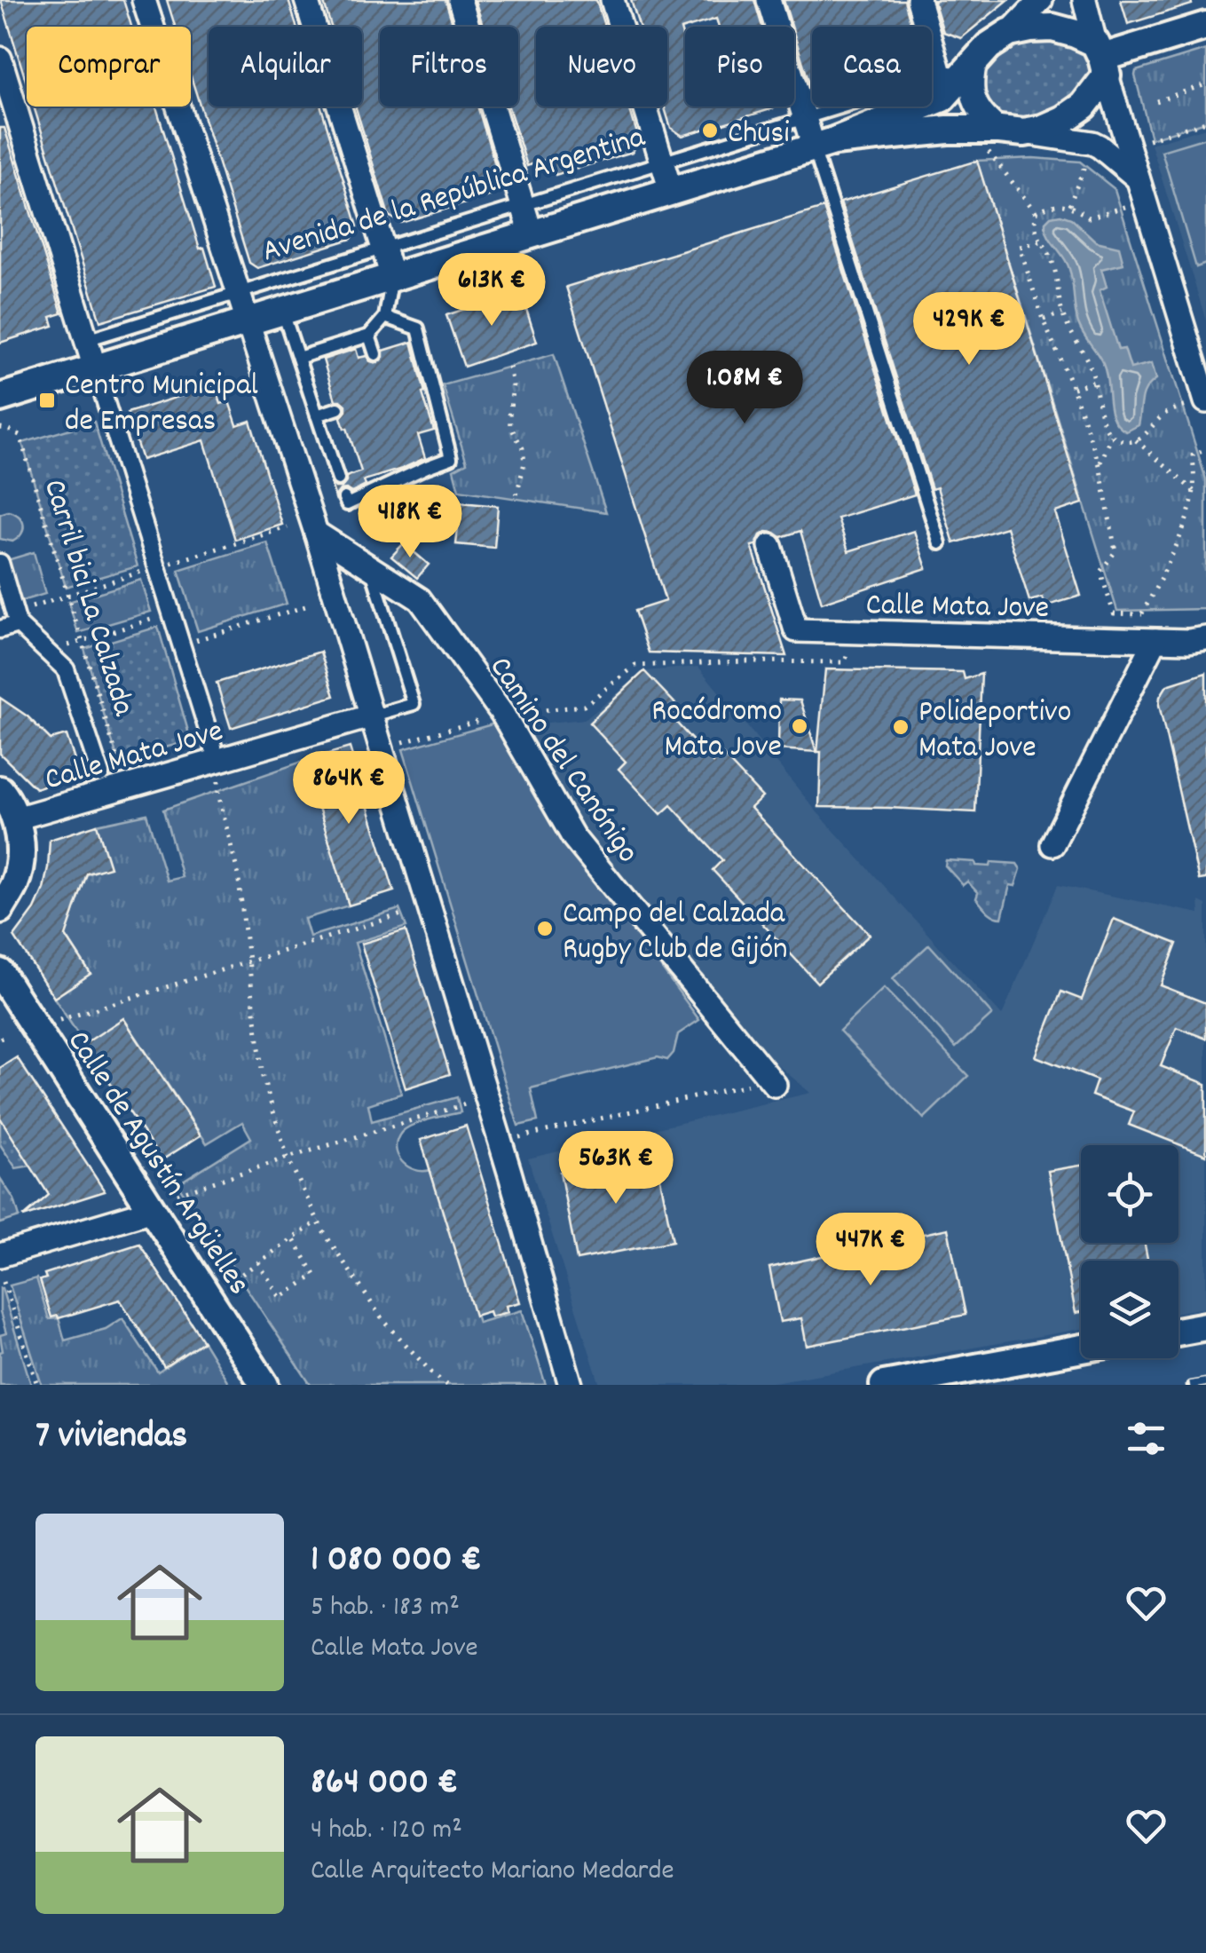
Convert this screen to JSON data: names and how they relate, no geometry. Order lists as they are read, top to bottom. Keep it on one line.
{"streets":{"street":["Avenida de la República Argentina","Calle Mata Jove","Camino del Canónigo","Calle de Agustín Argüelles"],"path":["Carril bici La Calzada"]},"places":{"other":["Chusi","Rocódromo Mata Jove","Polideportivo Mata Jove","Campo del Calzada Rugby Club de Gijón"],"transit":["Centro Municipal de Empresas"]},"page":{"chip":["Comprar","Alquilar","Filtros","Nuevo","Piso","Casa"],"price":["613K €","429K €","1.08M €","418K €","864K €","563K €","447K €"],"heading":"7 viviendas","list":[{"name":"1 080 000 €","note":"5 hab. · 183 m² · Calle Mata Jove"},{"name":"864 000 €","note":"4 hab. · 120 m² · Calle Arquitecto Mariano Medarde"}]}}
